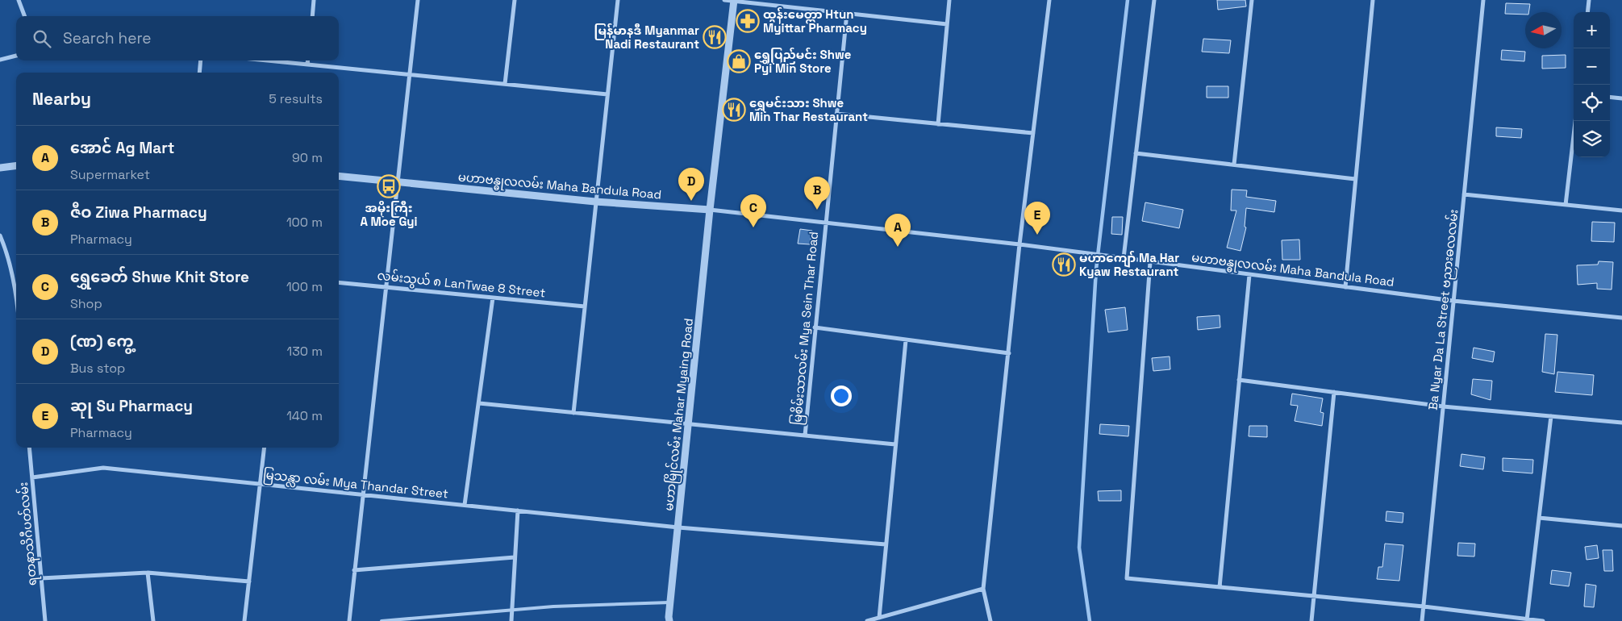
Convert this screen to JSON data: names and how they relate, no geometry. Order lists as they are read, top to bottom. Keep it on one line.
{"streets":{"street":["မဟာဗန္ဓုလလမ်း Maha Bandula Road","လမ်းသွယ် ၈ LanTwae 8 Street","Ba Nyar Da La Street ဗညားဓလလမ်း","မြစိမ်းသာလမ်း Mya Sein Thar Road","မဟာမြိုင်လမ်း Mahar Myaing Road","မြသန္လာ လမ်း Mya Thandar Street","ရတနာသိဂီပတ်လမ်း"]},"crossings":[["မဟာဗန္ဓုလလမ်း Maha Bandula Road","Ba Nyar Da La Street ဗညားဓလလမ်း"],["မဟာဗန္ဓုလလမ်း Maha Bandula Road","မြစိမ်းသာလမ်း Mya Sein Thar Road"],["မဟာဗန္ဓုလလမ်း Maha Bandula Road","မဟာမြိုင်လမ်း Mahar Myaing Road"],["မဟာမြိုင်လမ်း Mahar Myaing Road","မြသန္လာ လမ်း Mya Thandar Street"],["မြသန္လာ လမ်း Mya Thandar Street","ရတနာသိဂီပတ်လမ်း"]],"places":{"pharmacy":["ထွန်းမေတ္တာ Htun Myittar Pharmacy"],"restaurant":["မြန်မာနဒီ Myanmar Nadi Restaurant","ရွှေမင်းသား Shwe Min Thar Restaurant","မဟာကျော် Ma Har Kyaw Restaurant"],"shop":["ရွှေပြည်မင်း Shwe Pyi Min Store"],"bus stop":["အမိုးကြီး A Moe Gyi"]},"north":"left","page":{"map_buttons":["+","−"],"search":"Search here","heading":["Nearby","5 results"],"list":[{"mark":"A","name":"အောင် Ag Mart","note":"Supermarket","value":"90 m"},{"mark":"B","name":"ဇီဝ Ziwa Pharmacy","note":"Pharmacy","value":"100 m"},{"mark":"C","name":"ရွှေခေတ် Shwe Khit Store","note":"Shop","value":"100 m"},{"mark":"D","name":"(ဏ) ကွေ့","note":"Bus stop","value":"130 m"},{"mark":"E","name":"ဆုု Su Pharmacy","note":"Pharmacy","value":"140 m"}],"pins":["D","B","C","E","A"]}}
